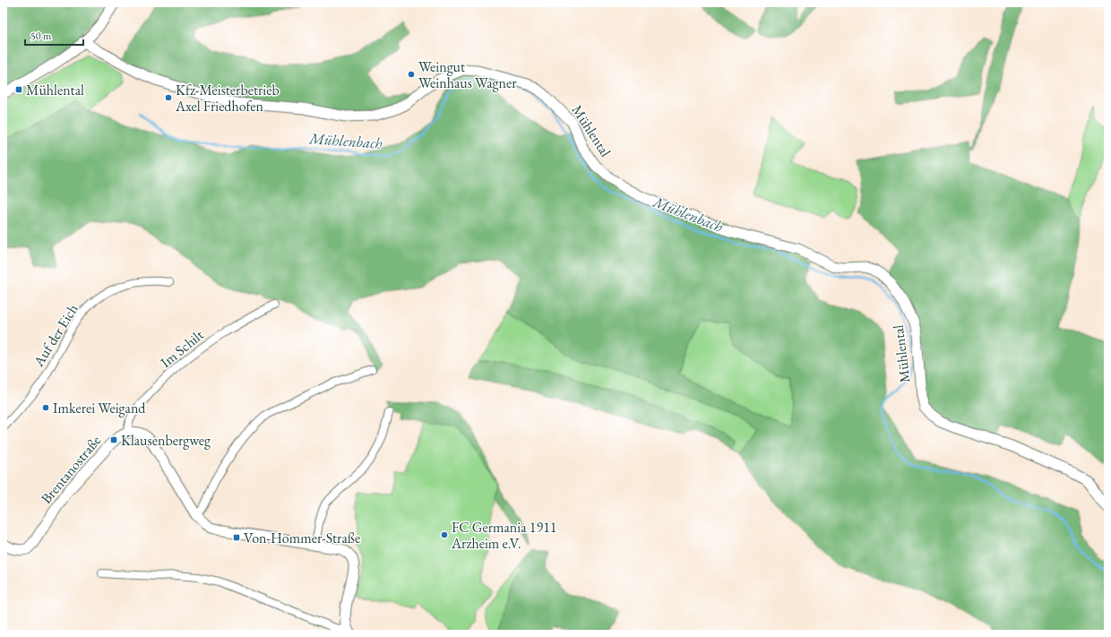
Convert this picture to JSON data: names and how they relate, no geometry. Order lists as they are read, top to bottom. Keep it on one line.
{"streets":{"street":["Mühlental","Auf der Eich","Im Schilt","Brentanostraße"]},"crossings":[["Im Schilt","Brentanostraße"]],"water":["Mühlenbach"],"places":{"other":["Weingut Weinhaus Wagner","Kfz-Meisterbetrieb Axel Friedhofen","Imkerei Weigand","FC Germania 1911 Arzheim e.V."],"transit":["Mühlental","Klausenbergweg","Von-Hommer-Straße"]},"scale_bar":"50 m"}
